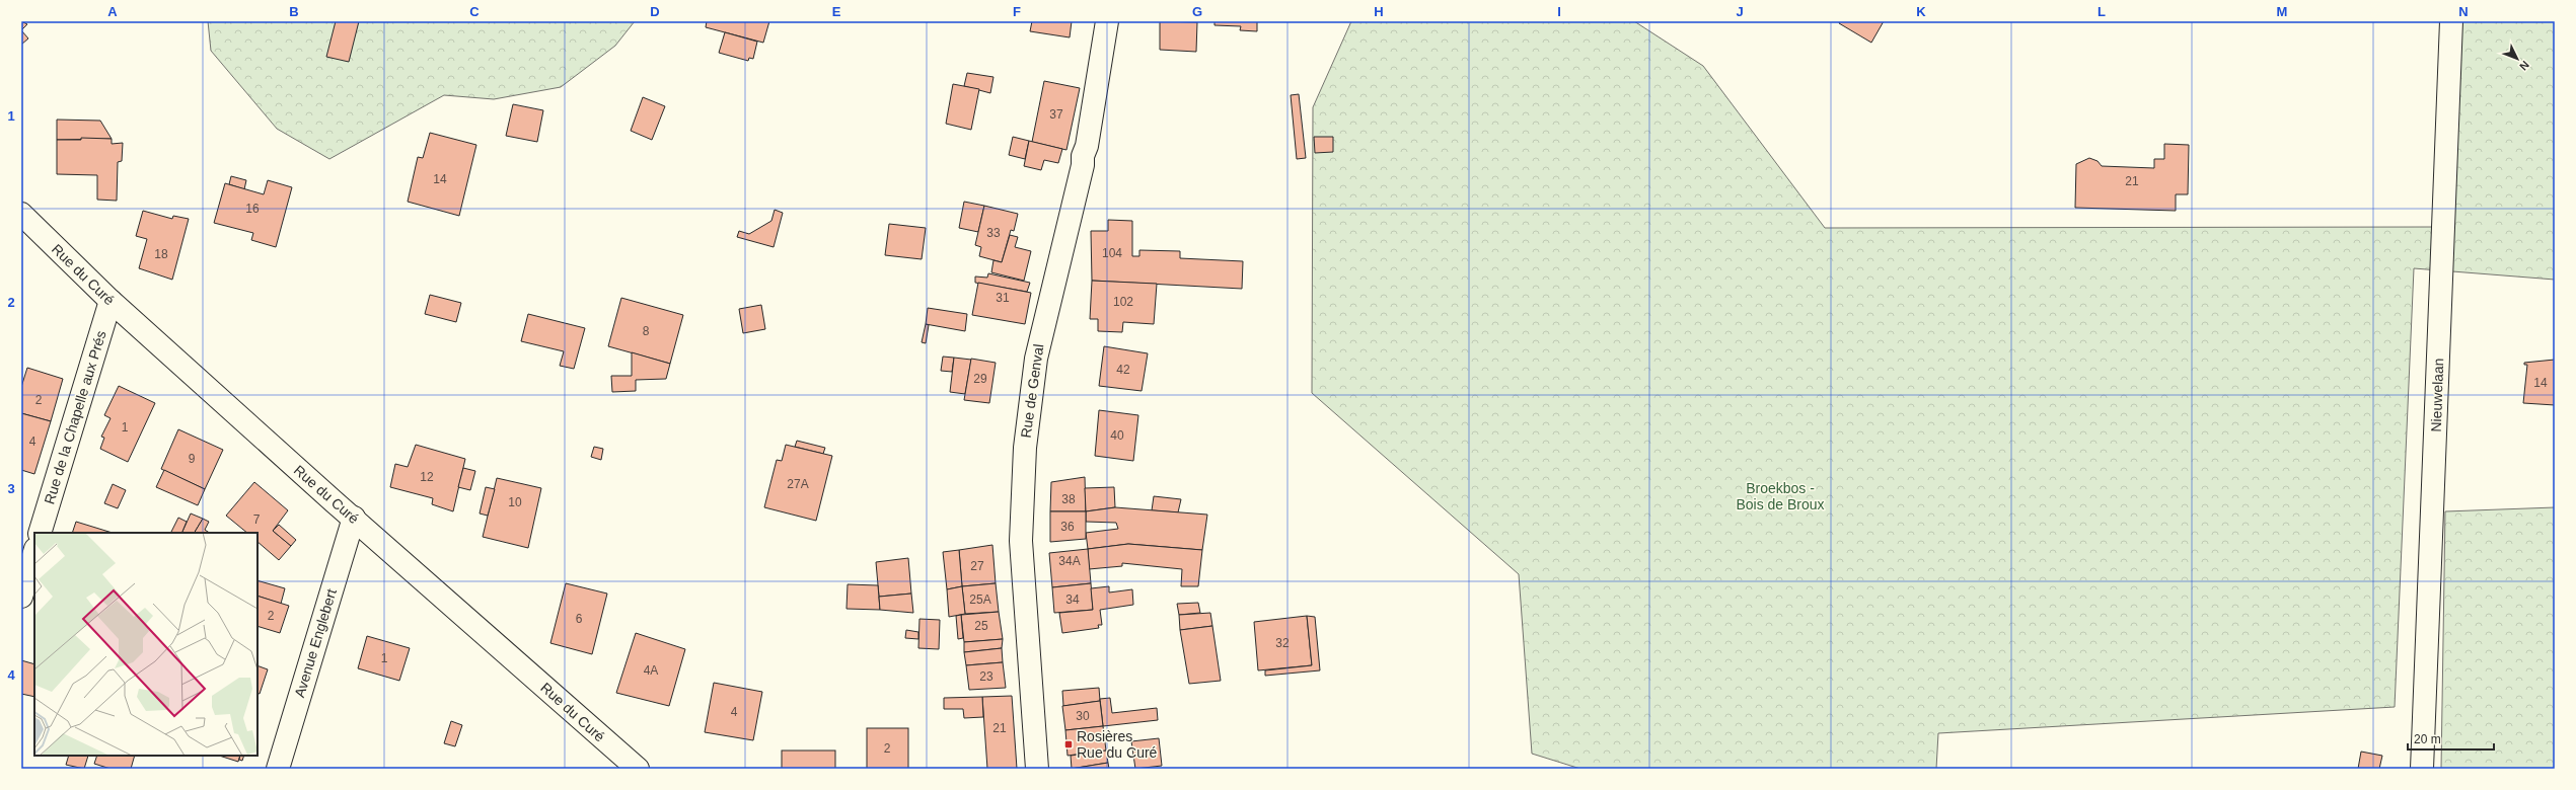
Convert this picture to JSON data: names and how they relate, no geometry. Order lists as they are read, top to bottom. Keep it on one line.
{"streets":{"street":["Rue du Curé","Rue de Genval","Nieuwelaan","Rue de la Chapelle aux Prés","Avenue Englebert"]},"crossings":[["Rue du Curé","Rue de la Chapelle aux Prés"],["Rue du Curé","Avenue Englebert"]],"parks":["Broekbos - Bois de Broux"],"places":{"transit":["Rosières Rue du Curé"]},"house_numbers":["37","14","21","16","33","104","18","31","102","8","42","29","14","2","1","40","4","9","12","27A","38","10","7","36","34A","27","25A","34","2","6","25","32","1","4A","23","4","30","21","2"],"scale_bar":"20 m","north":"bottom right","grid":{"columns":["A","B","C","D","E","F","G","H","I","J","K","L","M","N"],"rows":["1","2","3","4"]}}
